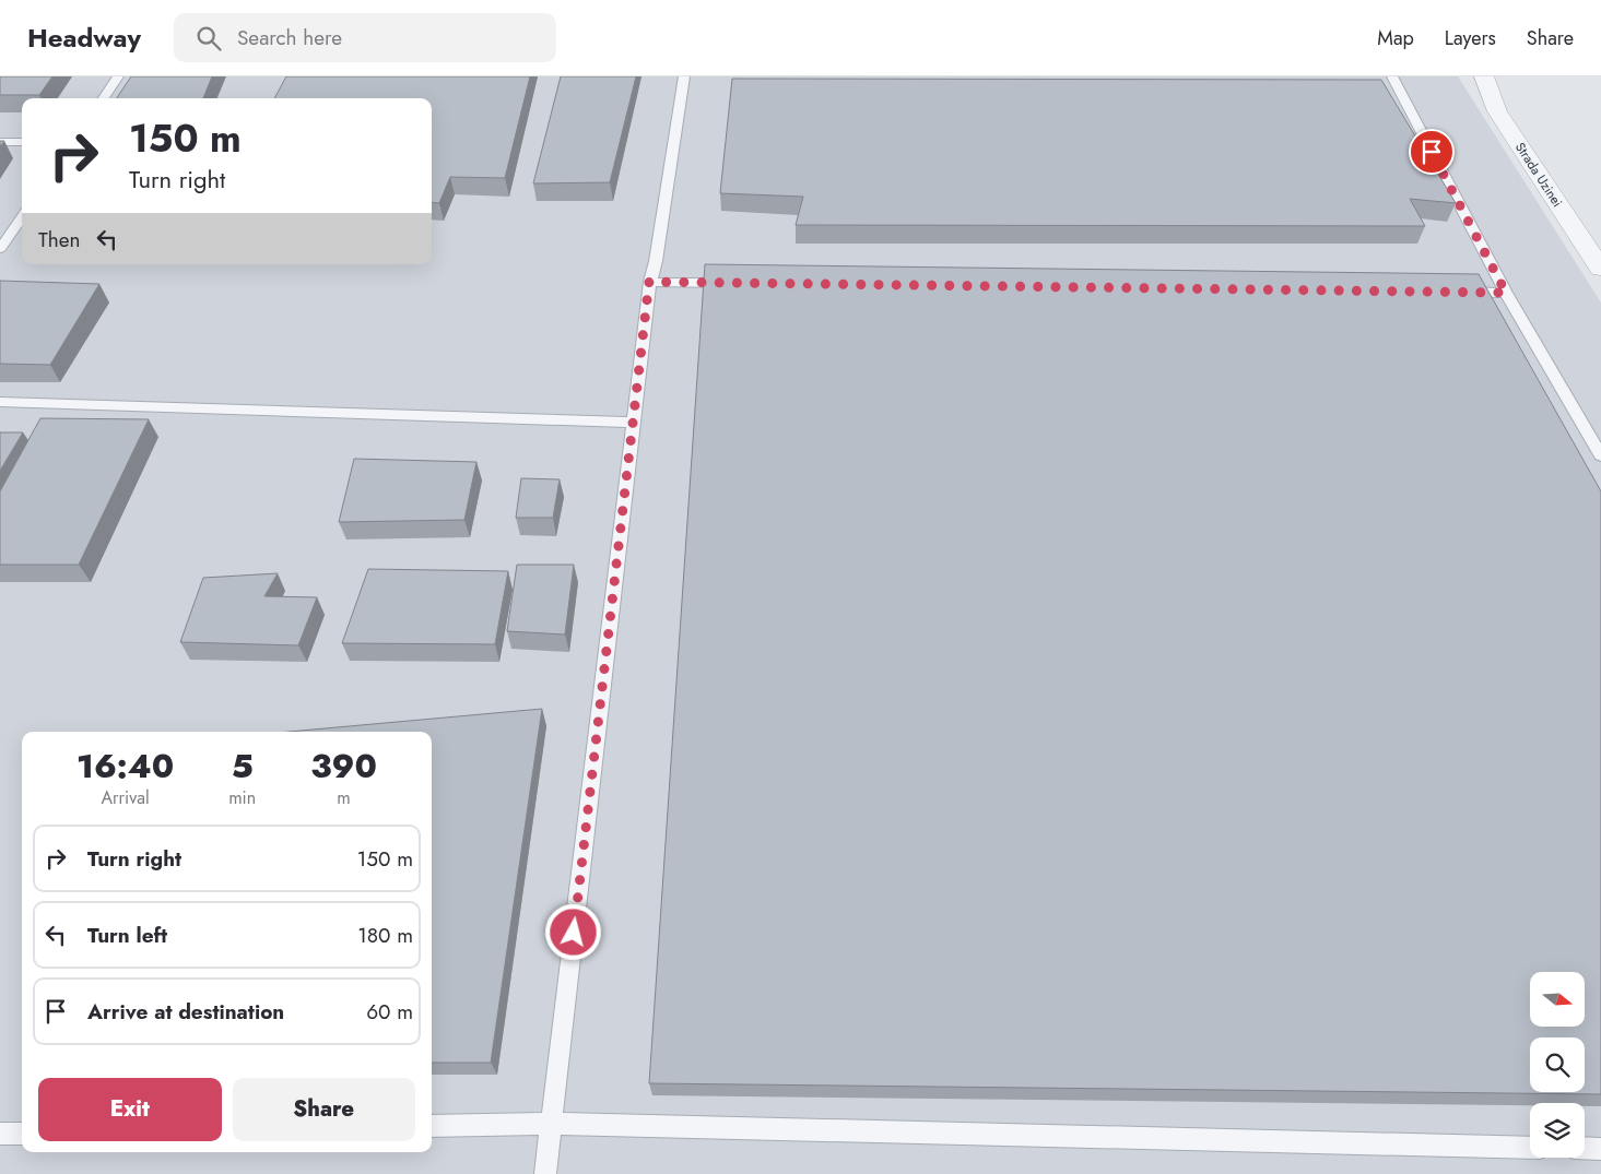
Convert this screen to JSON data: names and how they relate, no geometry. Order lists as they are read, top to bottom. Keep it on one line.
{"streets":{"street":["Strada Uzinei"]},"north":"right","page":{"header":"Headway","search":"Search here","nav":["Map","Layers","Share"],"turn":["150 m","Turn right"],"then":"Then","eta":["16:40","Arrival","5","min","390","m"],"list":[{"name":"Turn right","value":"150 m"},{"name":"Turn left","value":"180 m"},{"name":"Arrive at destination","value":"60 m"}],"buttons":["Exit","Share"]}}
